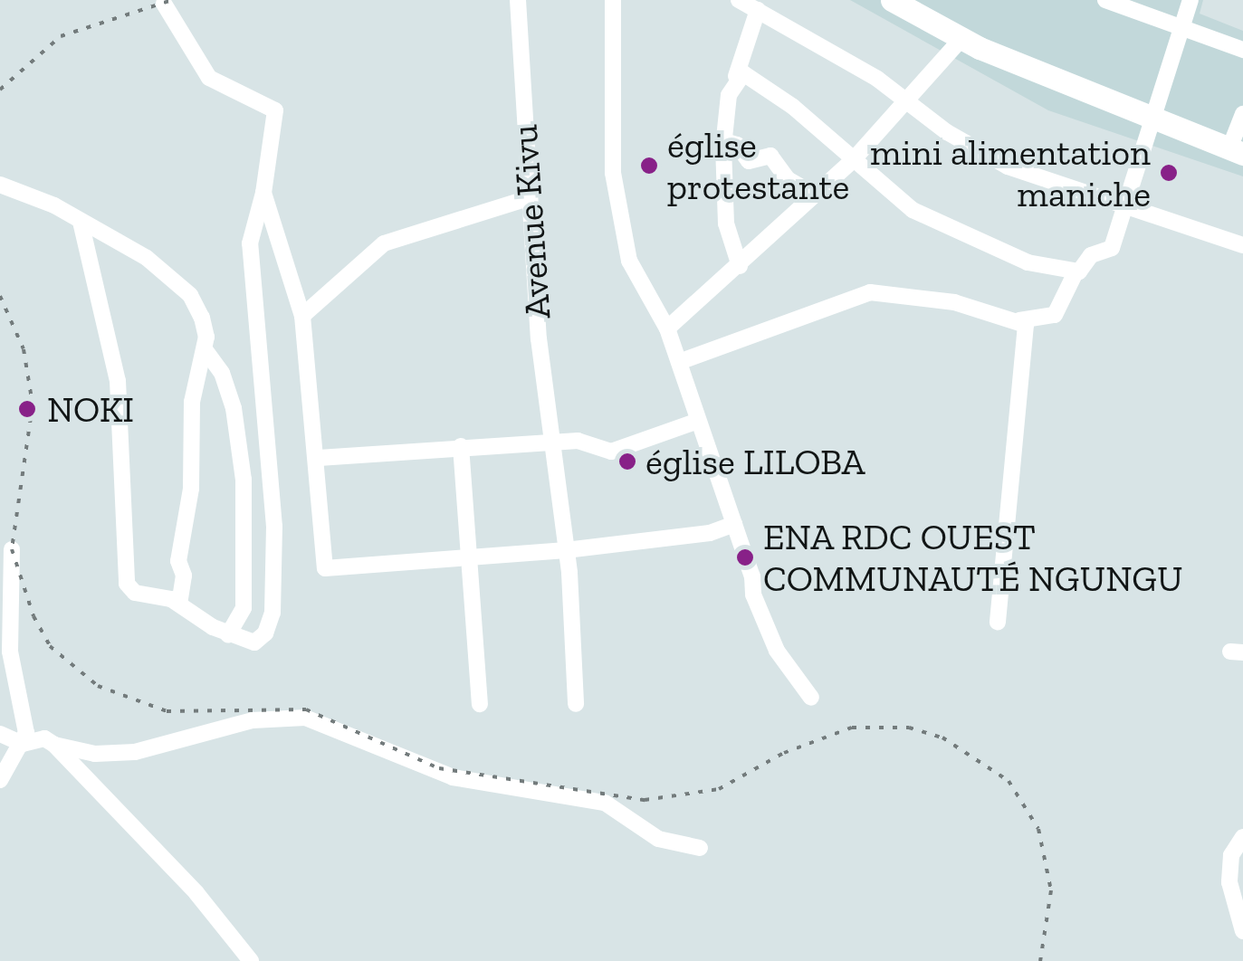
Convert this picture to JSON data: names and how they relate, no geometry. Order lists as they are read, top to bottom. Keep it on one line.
{"streets":{"street":["Avenue Kivu"]},"places":["église protestante","mini alimentation maniche","NOKI","église LILOBA","ENA RDC OUEST COMMUNAUTÉ NGUNGU"]}
